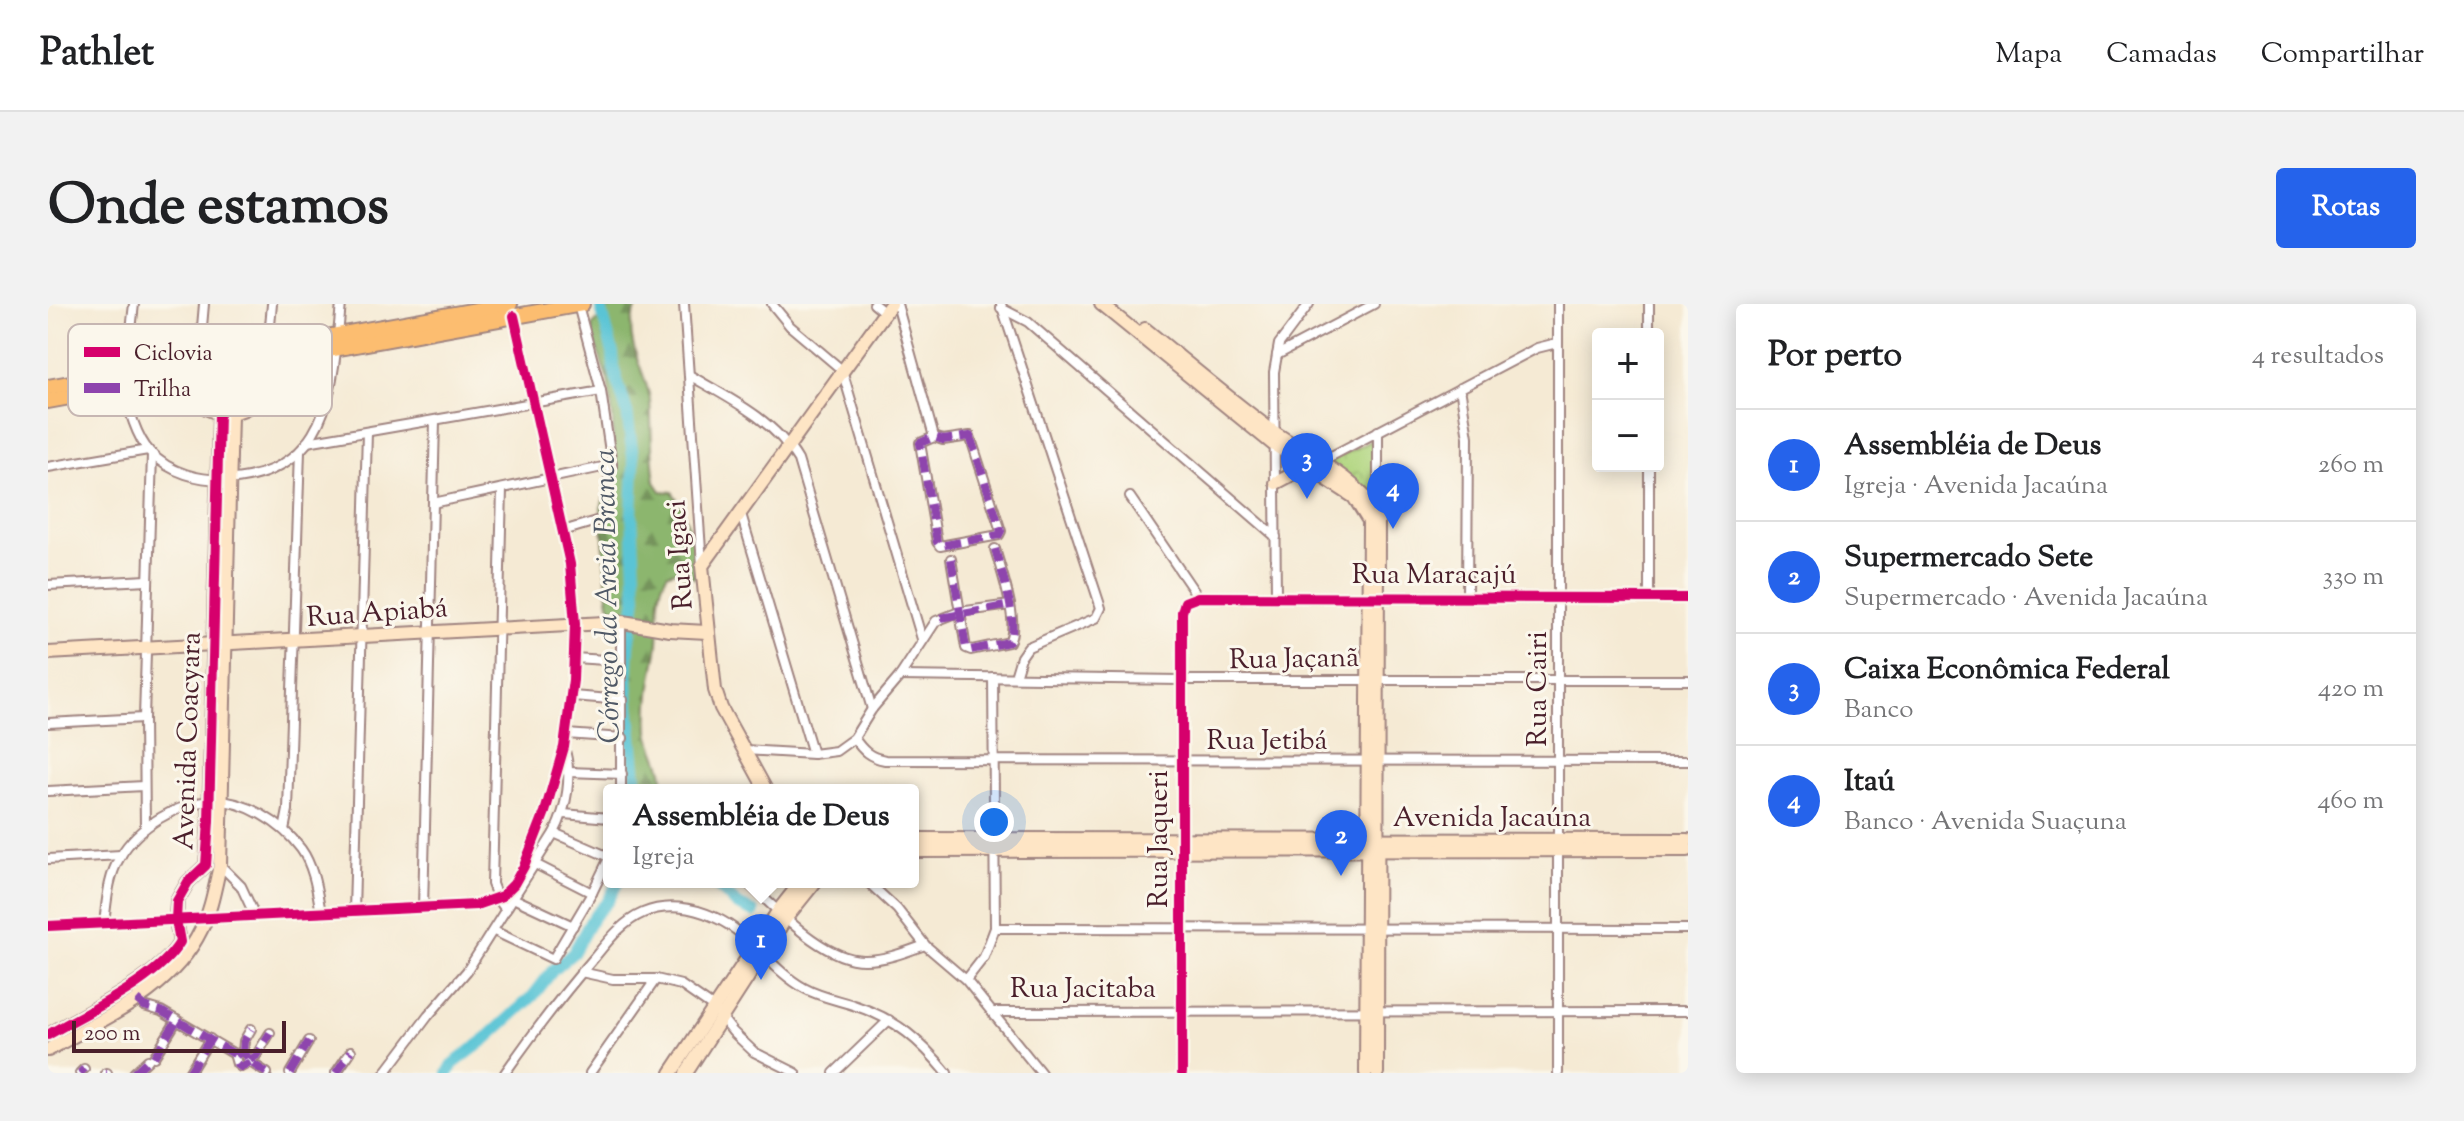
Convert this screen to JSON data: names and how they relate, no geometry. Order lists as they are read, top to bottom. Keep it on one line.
{"streets":{"street":["Rua Igaci","Rua Maracajú","Rua Apiabá","Rua Jaçanã","Rua Cairi","Rua Jetibá","Avenida Coacyara","Avenida Jacaúna","Rua Jaqueri","Rua Jacitaba"]},"crossings":[["Rua Igaci","Rua Apiabá"],["Rua Maracajú","Rua Cairi"],["Rua Maracajú","Rua Jaqueri"],["Rua Apiabá","Avenida Coacyara"],["Rua Jaçanã","Rua Cairi"],["Rua Jaçanã","Rua Jaqueri"],["Rua Cairi","Rua Jetibá"],["Rua Cairi","Avenida Jacaúna"],["Rua Cairi","Rua Jacitaba"],["Rua Jetibá","Rua Jaqueri"],["Avenida Jacaúna","Rua Jaqueri"],["Rua Jaqueri","Rua Jacitaba"]],"water":["Córrego da Areia Branca"],"legend":["Ciclovia","Trilha"],"scale_bar":"200 m","page":{"header":"Pathlet","nav":["Mapa","Camadas","Compartilhar"],"title":"Onde estamos","buttons":"Rotas","heading":["Por perto","4 resultados"],"map_buttons":["+","−"],"list":[{"mark":"1","name":"Assembléia de Deus","note":"Igreja · Avenida Jacaúna","value":"260 m"},{"mark":"2","name":"Supermercado Sete","note":"Supermercado · Avenida Jacaúna","value":"330 m"},{"mark":"3","name":"Caixa Econômica Federal","note":"Banco","value":"420 m"},{"mark":"4","name":"Itaú","note":"Banco · Avenida Suaçuna","value":"460 m"}],"pins":["3","4","2","1"],"popup":["Assembléia de Deus","Igreja"],"scale":"200 m"}}
